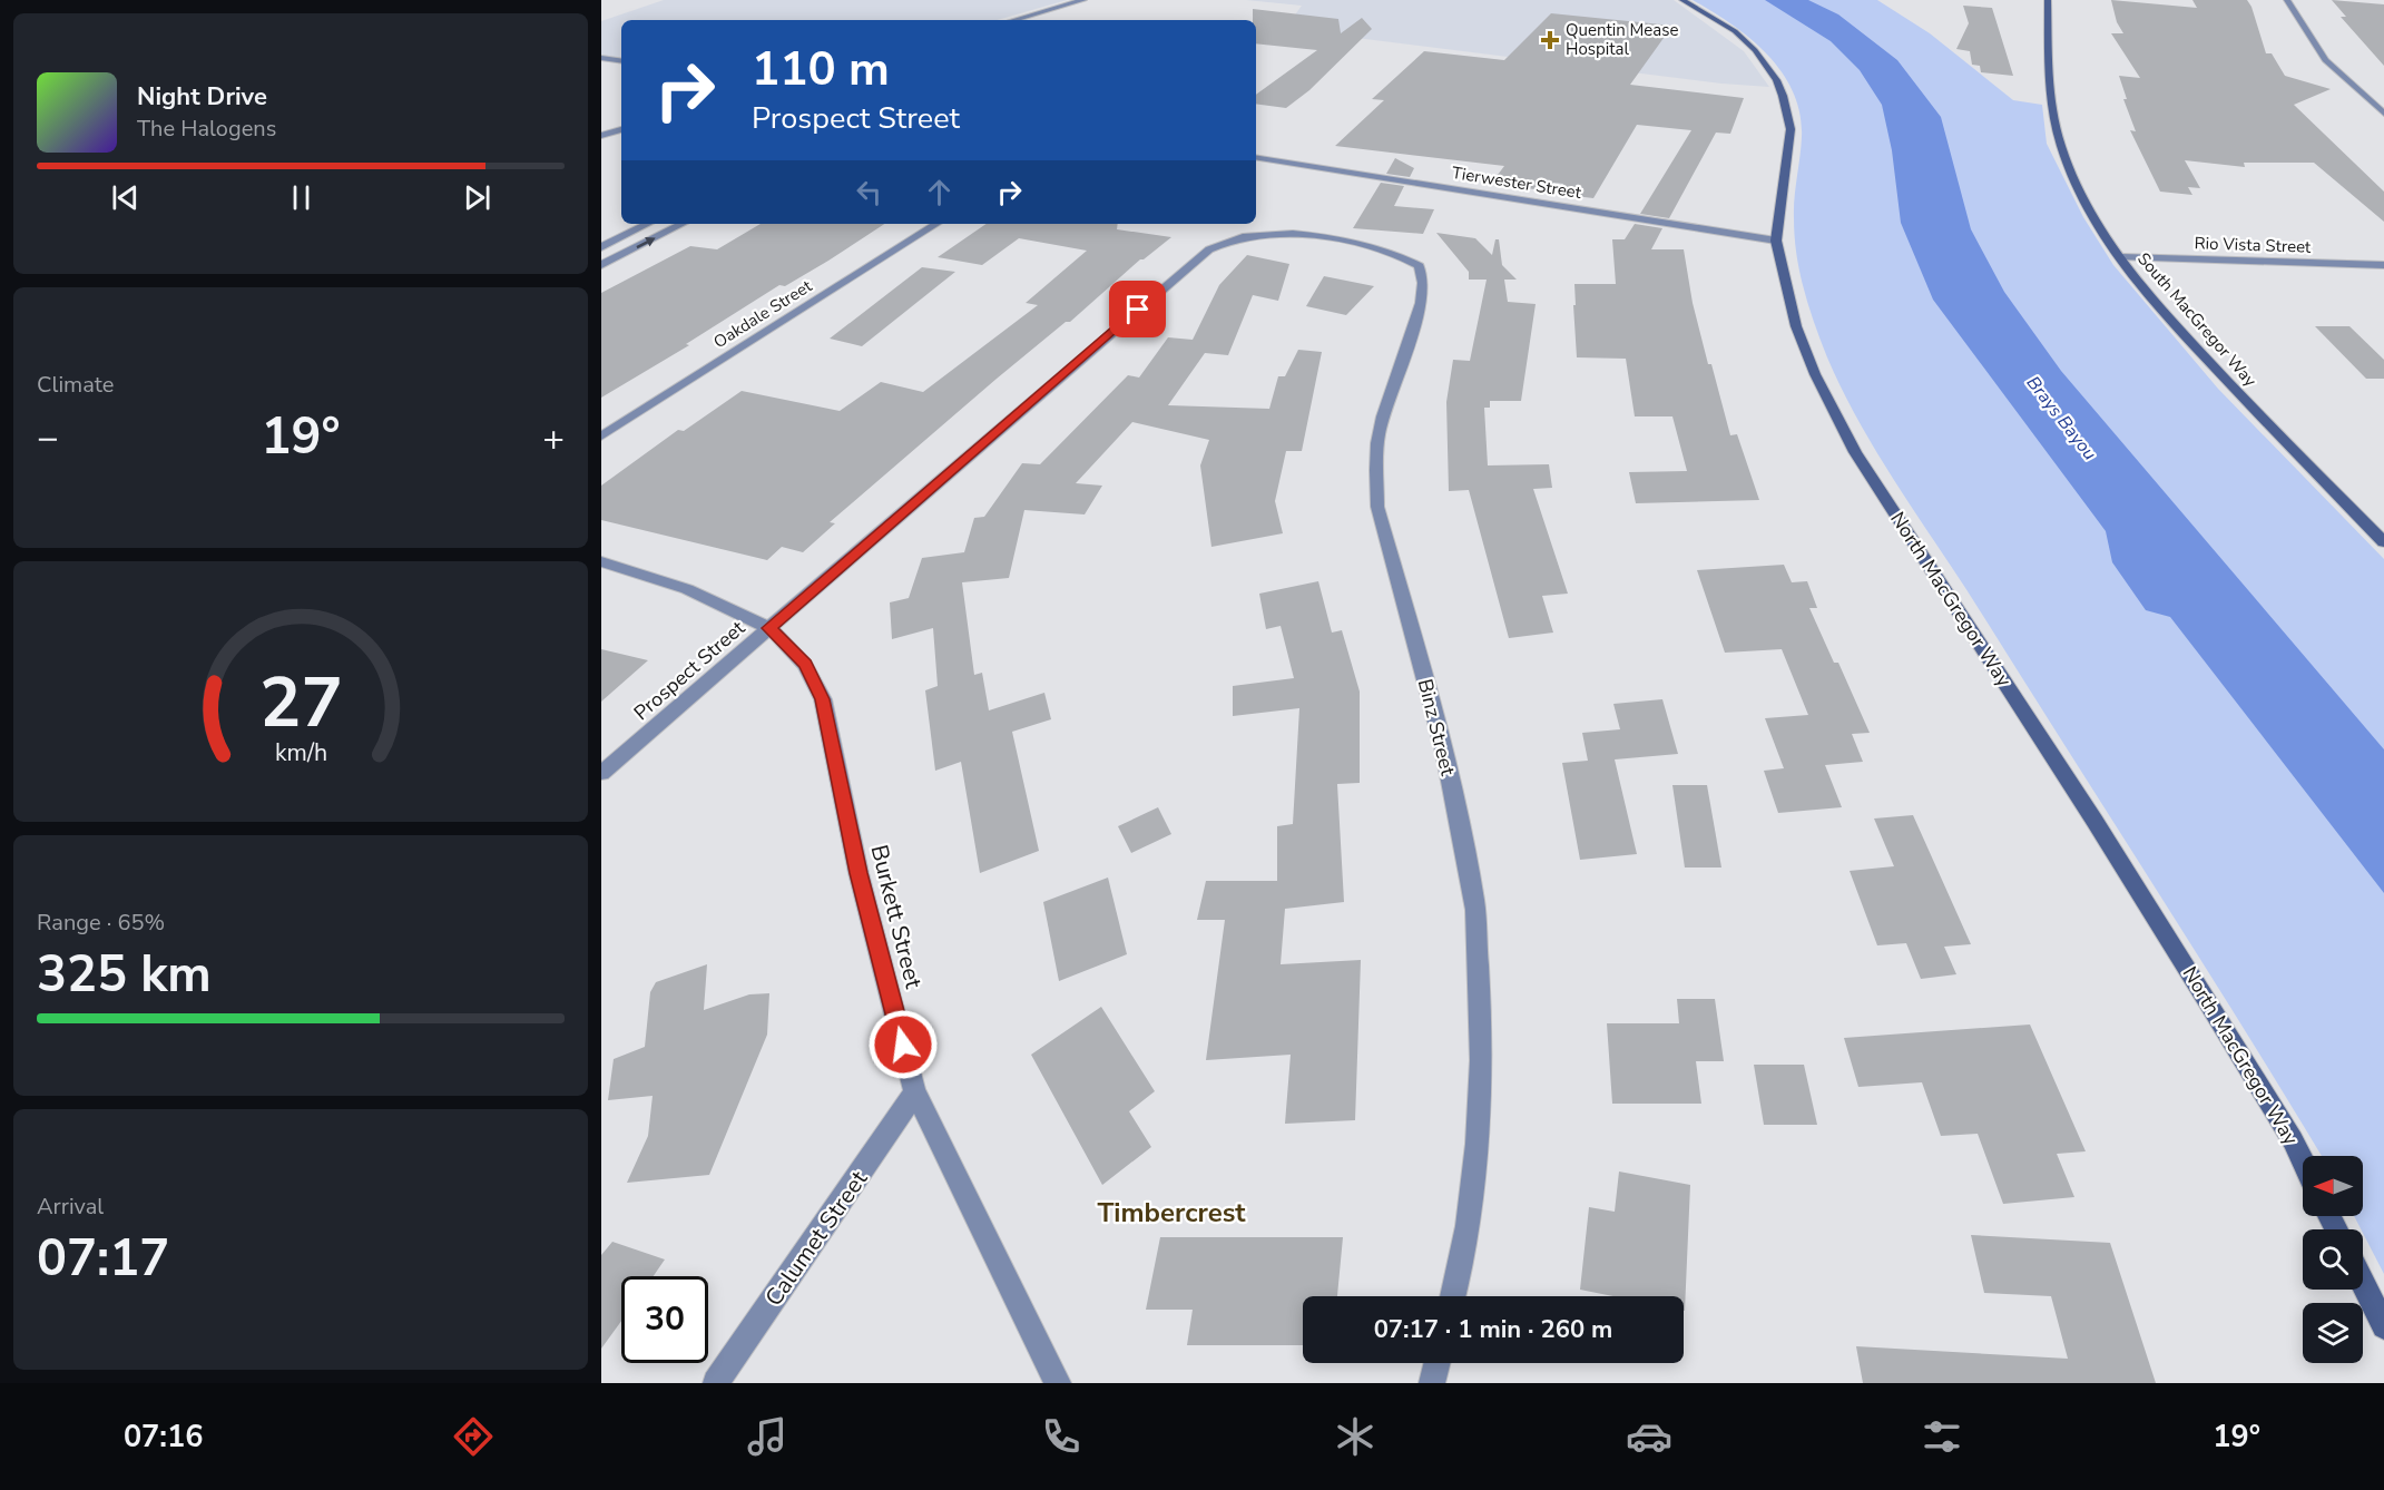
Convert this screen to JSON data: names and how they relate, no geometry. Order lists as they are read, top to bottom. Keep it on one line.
{"streets":{"main road":["South MacGregor Way","North MacGregor Way"],"street":["Tierwester Street","Rio Vista Street","Oakdale Street","Prospect Street","Binz Street","Burkett Street","Calumet Street"]},"crossings":[["Tierwester Street","North MacGregor Way"],["Rio Vista Street","South MacGregor Way"],["Prospect Street","Binz Street"],["Prospect Street","Burkett Street"],["Burkett Street","Calumet Street"]],"districts":["Timbercrest"],"water":["Brays Bayou"],"places":{"health":["Quentin Mease Hospital"]},"north":"left","page":{"turn":["110 m","Prospect Street"],"song":["Night Drive","The Halogens"],"tile":["Climate",["Range · 65%","325 km"],["Arrival","07:17"]],"heat":["−","19°","+"],"limit":"30","trip":"07:17 · 1 min · 260 m","tabs":["07:16","19°"],"gauge":["27","km/h"]}}
